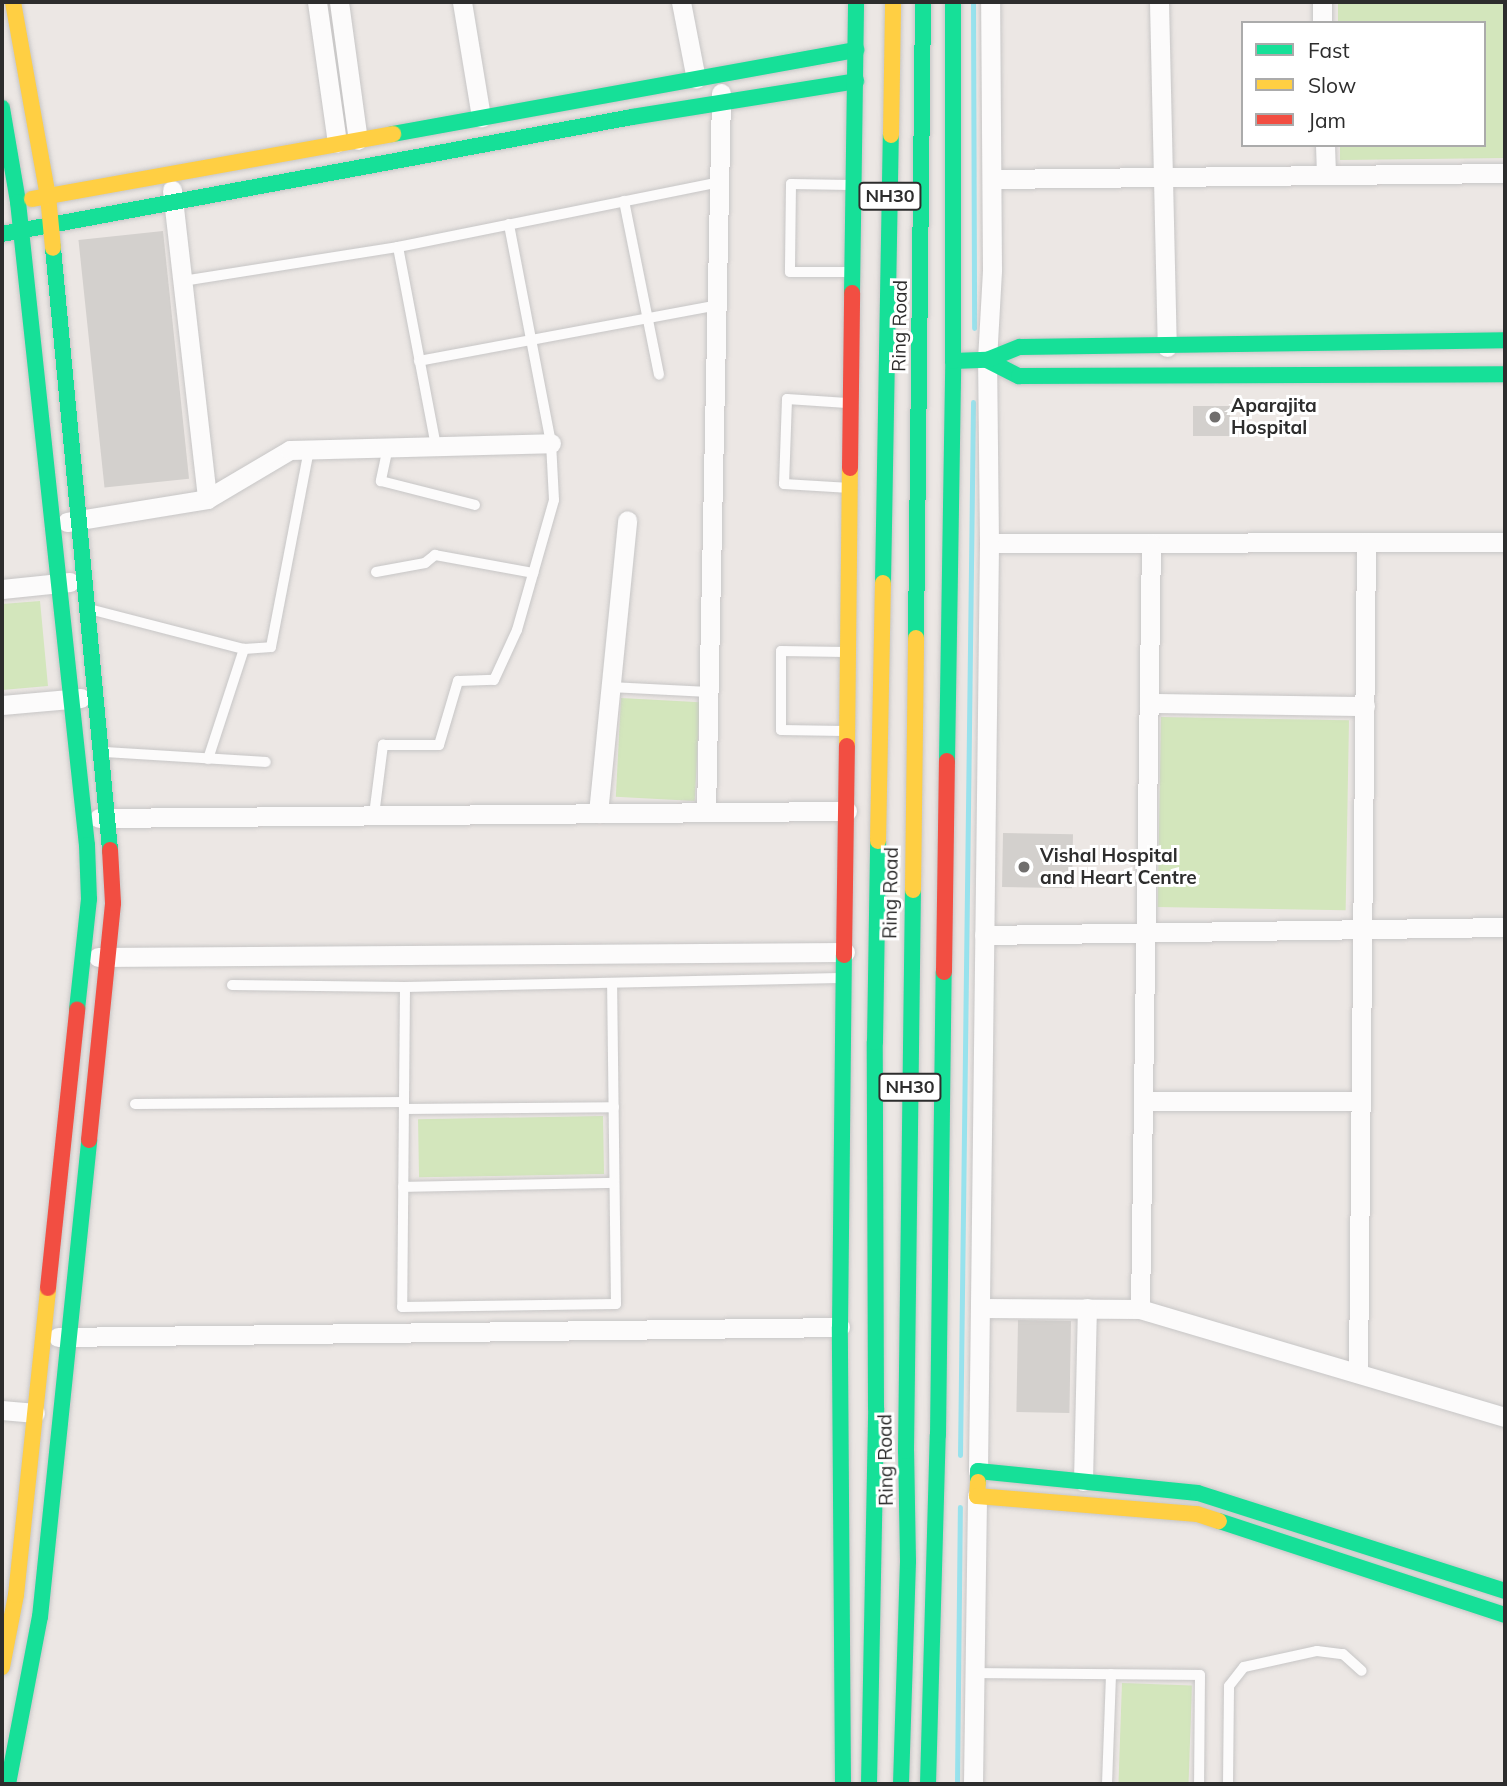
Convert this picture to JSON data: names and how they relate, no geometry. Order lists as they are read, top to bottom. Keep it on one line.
{"streets":{"main road":["NH30","Ring Road"]},"places":["Aparajita Hospital","Vishal Hospital and Heart Centre"],"legend":["Fast","Slow","Jam"]}
